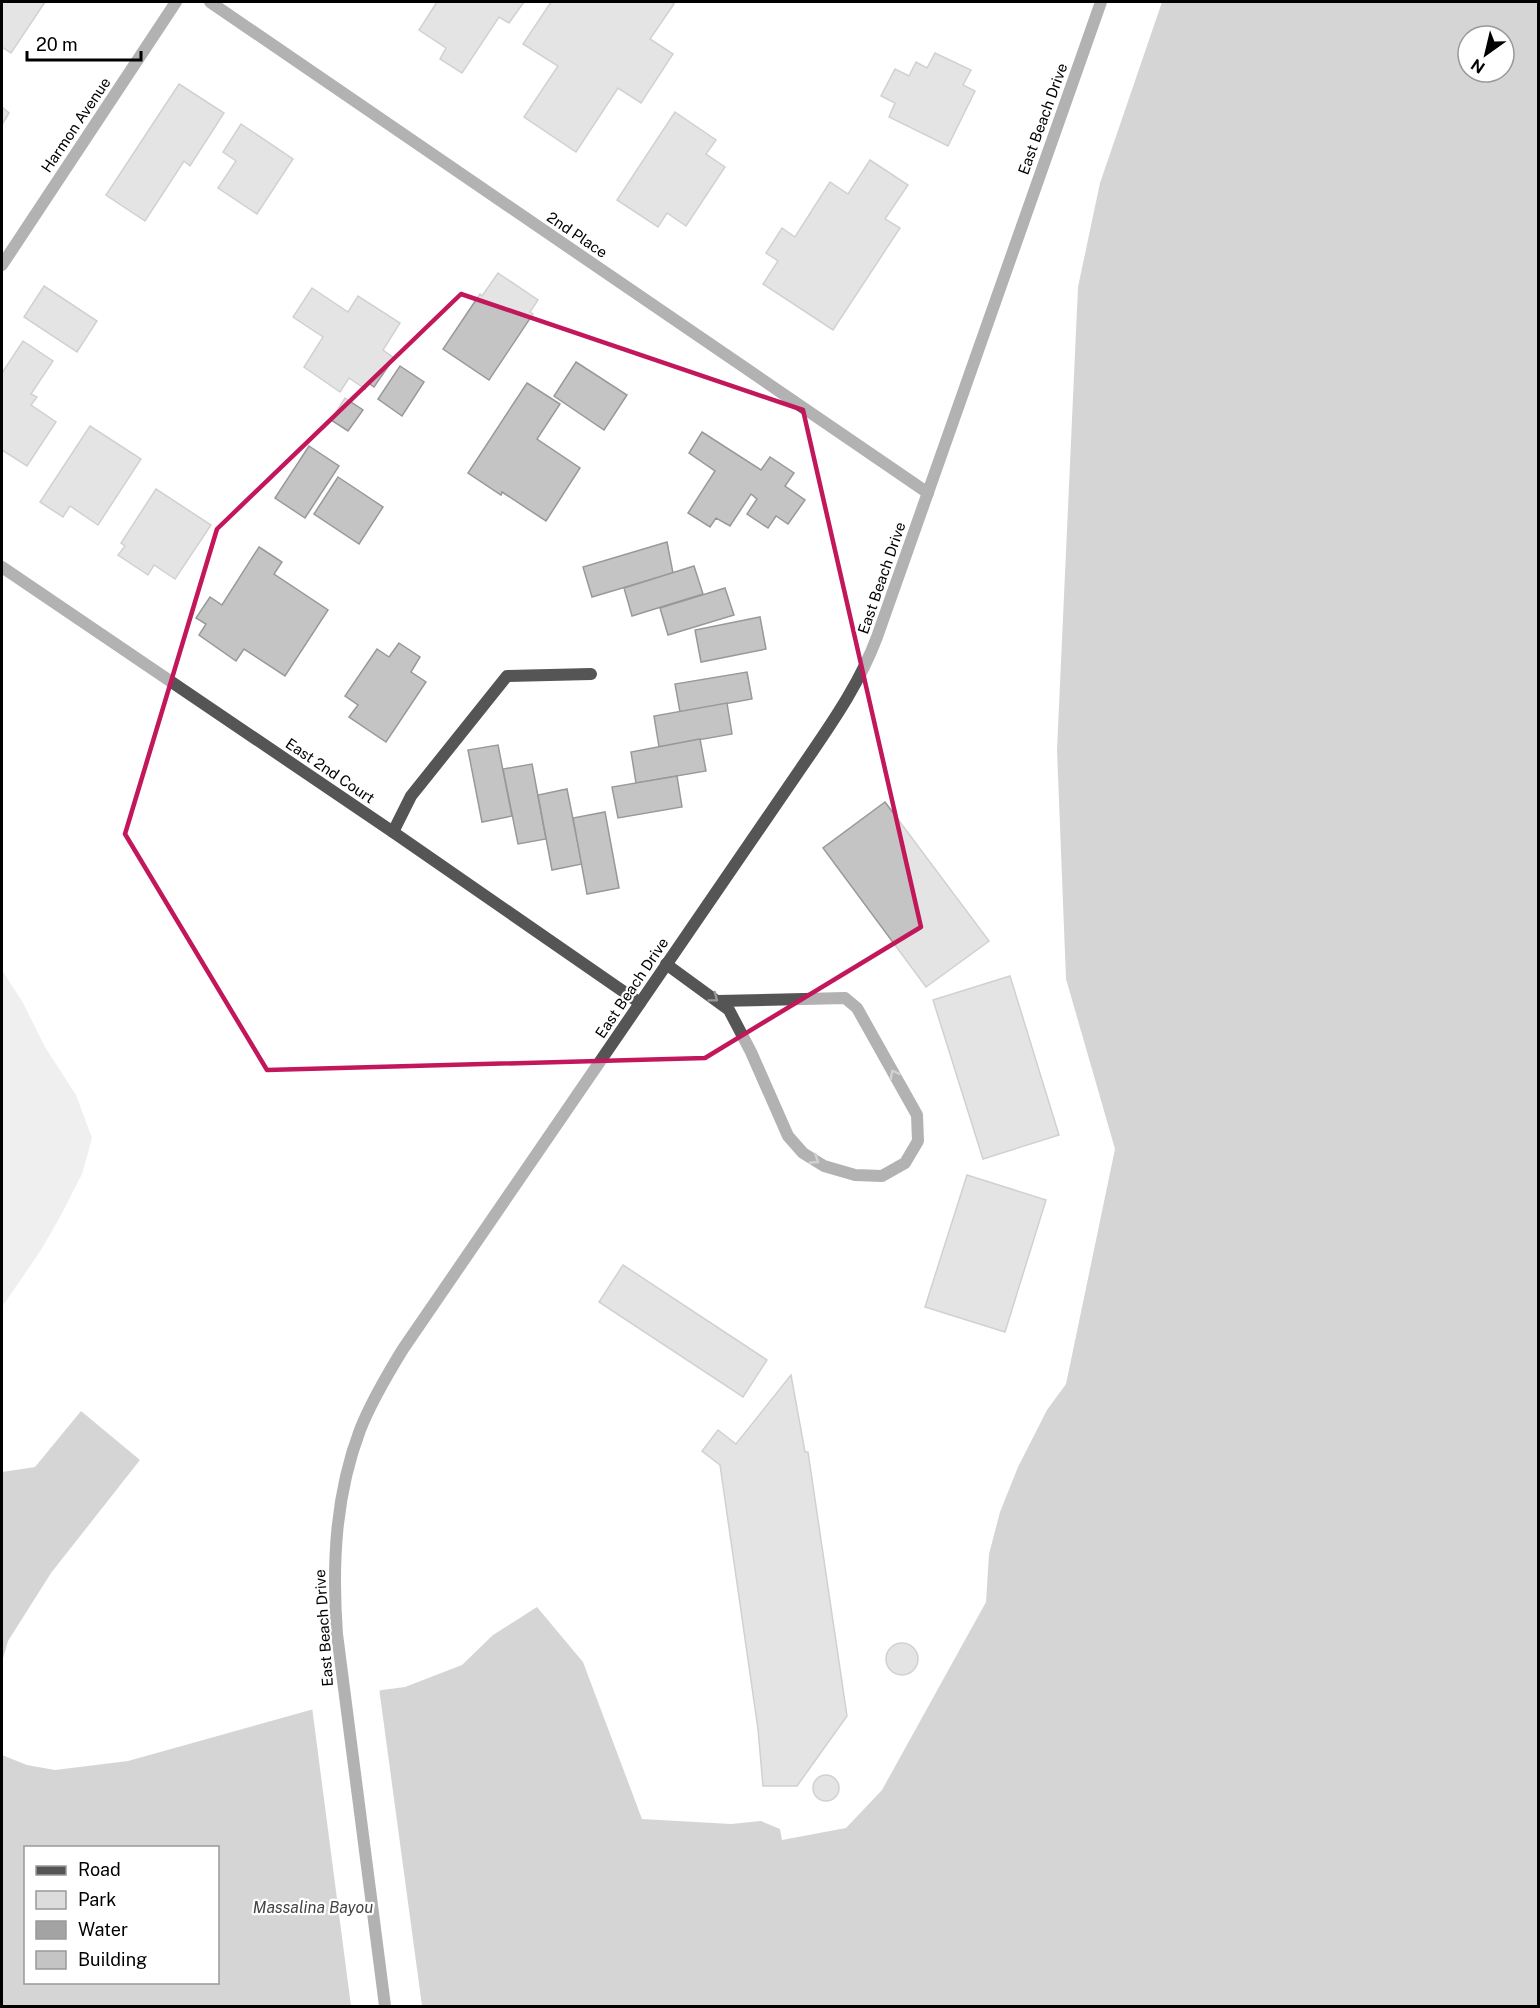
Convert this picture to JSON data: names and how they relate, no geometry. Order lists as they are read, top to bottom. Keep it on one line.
{"streets":{"street":["East Beach Drive","Harmon Avenue","2nd Place","East 2nd Court"]},"crossings":[["East Beach Drive","2nd Place"],["East Beach Drive","East 2nd Court"]],"water":["Massalina Bayou"],"legend":["Road","Park","Water","Building"],"scale_bar":"20 m","north":"bottom left"}
